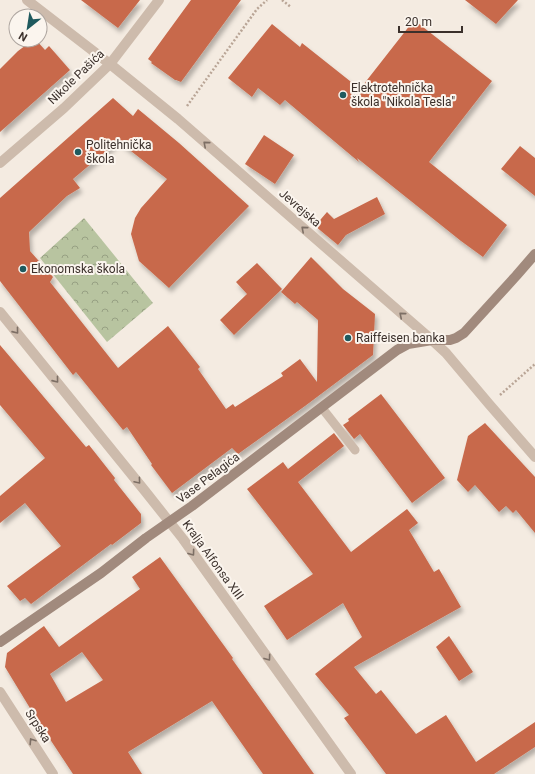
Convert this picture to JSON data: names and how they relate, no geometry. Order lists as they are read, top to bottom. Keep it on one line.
{"streets":{"street":["Nikole Pašića","Jevrejska","Vase Pelagića","Kralja Alfonsa XIII","Srpska"]},"crossings":[["Nikole Pašića","Jevrejska"],["Jevrejska","Vase Pelagića"],["Vase Pelagića","Kralja Alfonsa XIII"]],"one_way":["Jevrejska","Kralja Alfonsa XIII","Srpska"],"places":["Elektrotehnička škola \"Nikola Tesla\"","Politehnička škola","Ekonomska škola","Raiffeisen banka"],"scale_bar":"20 m","north":"bottom left"}
